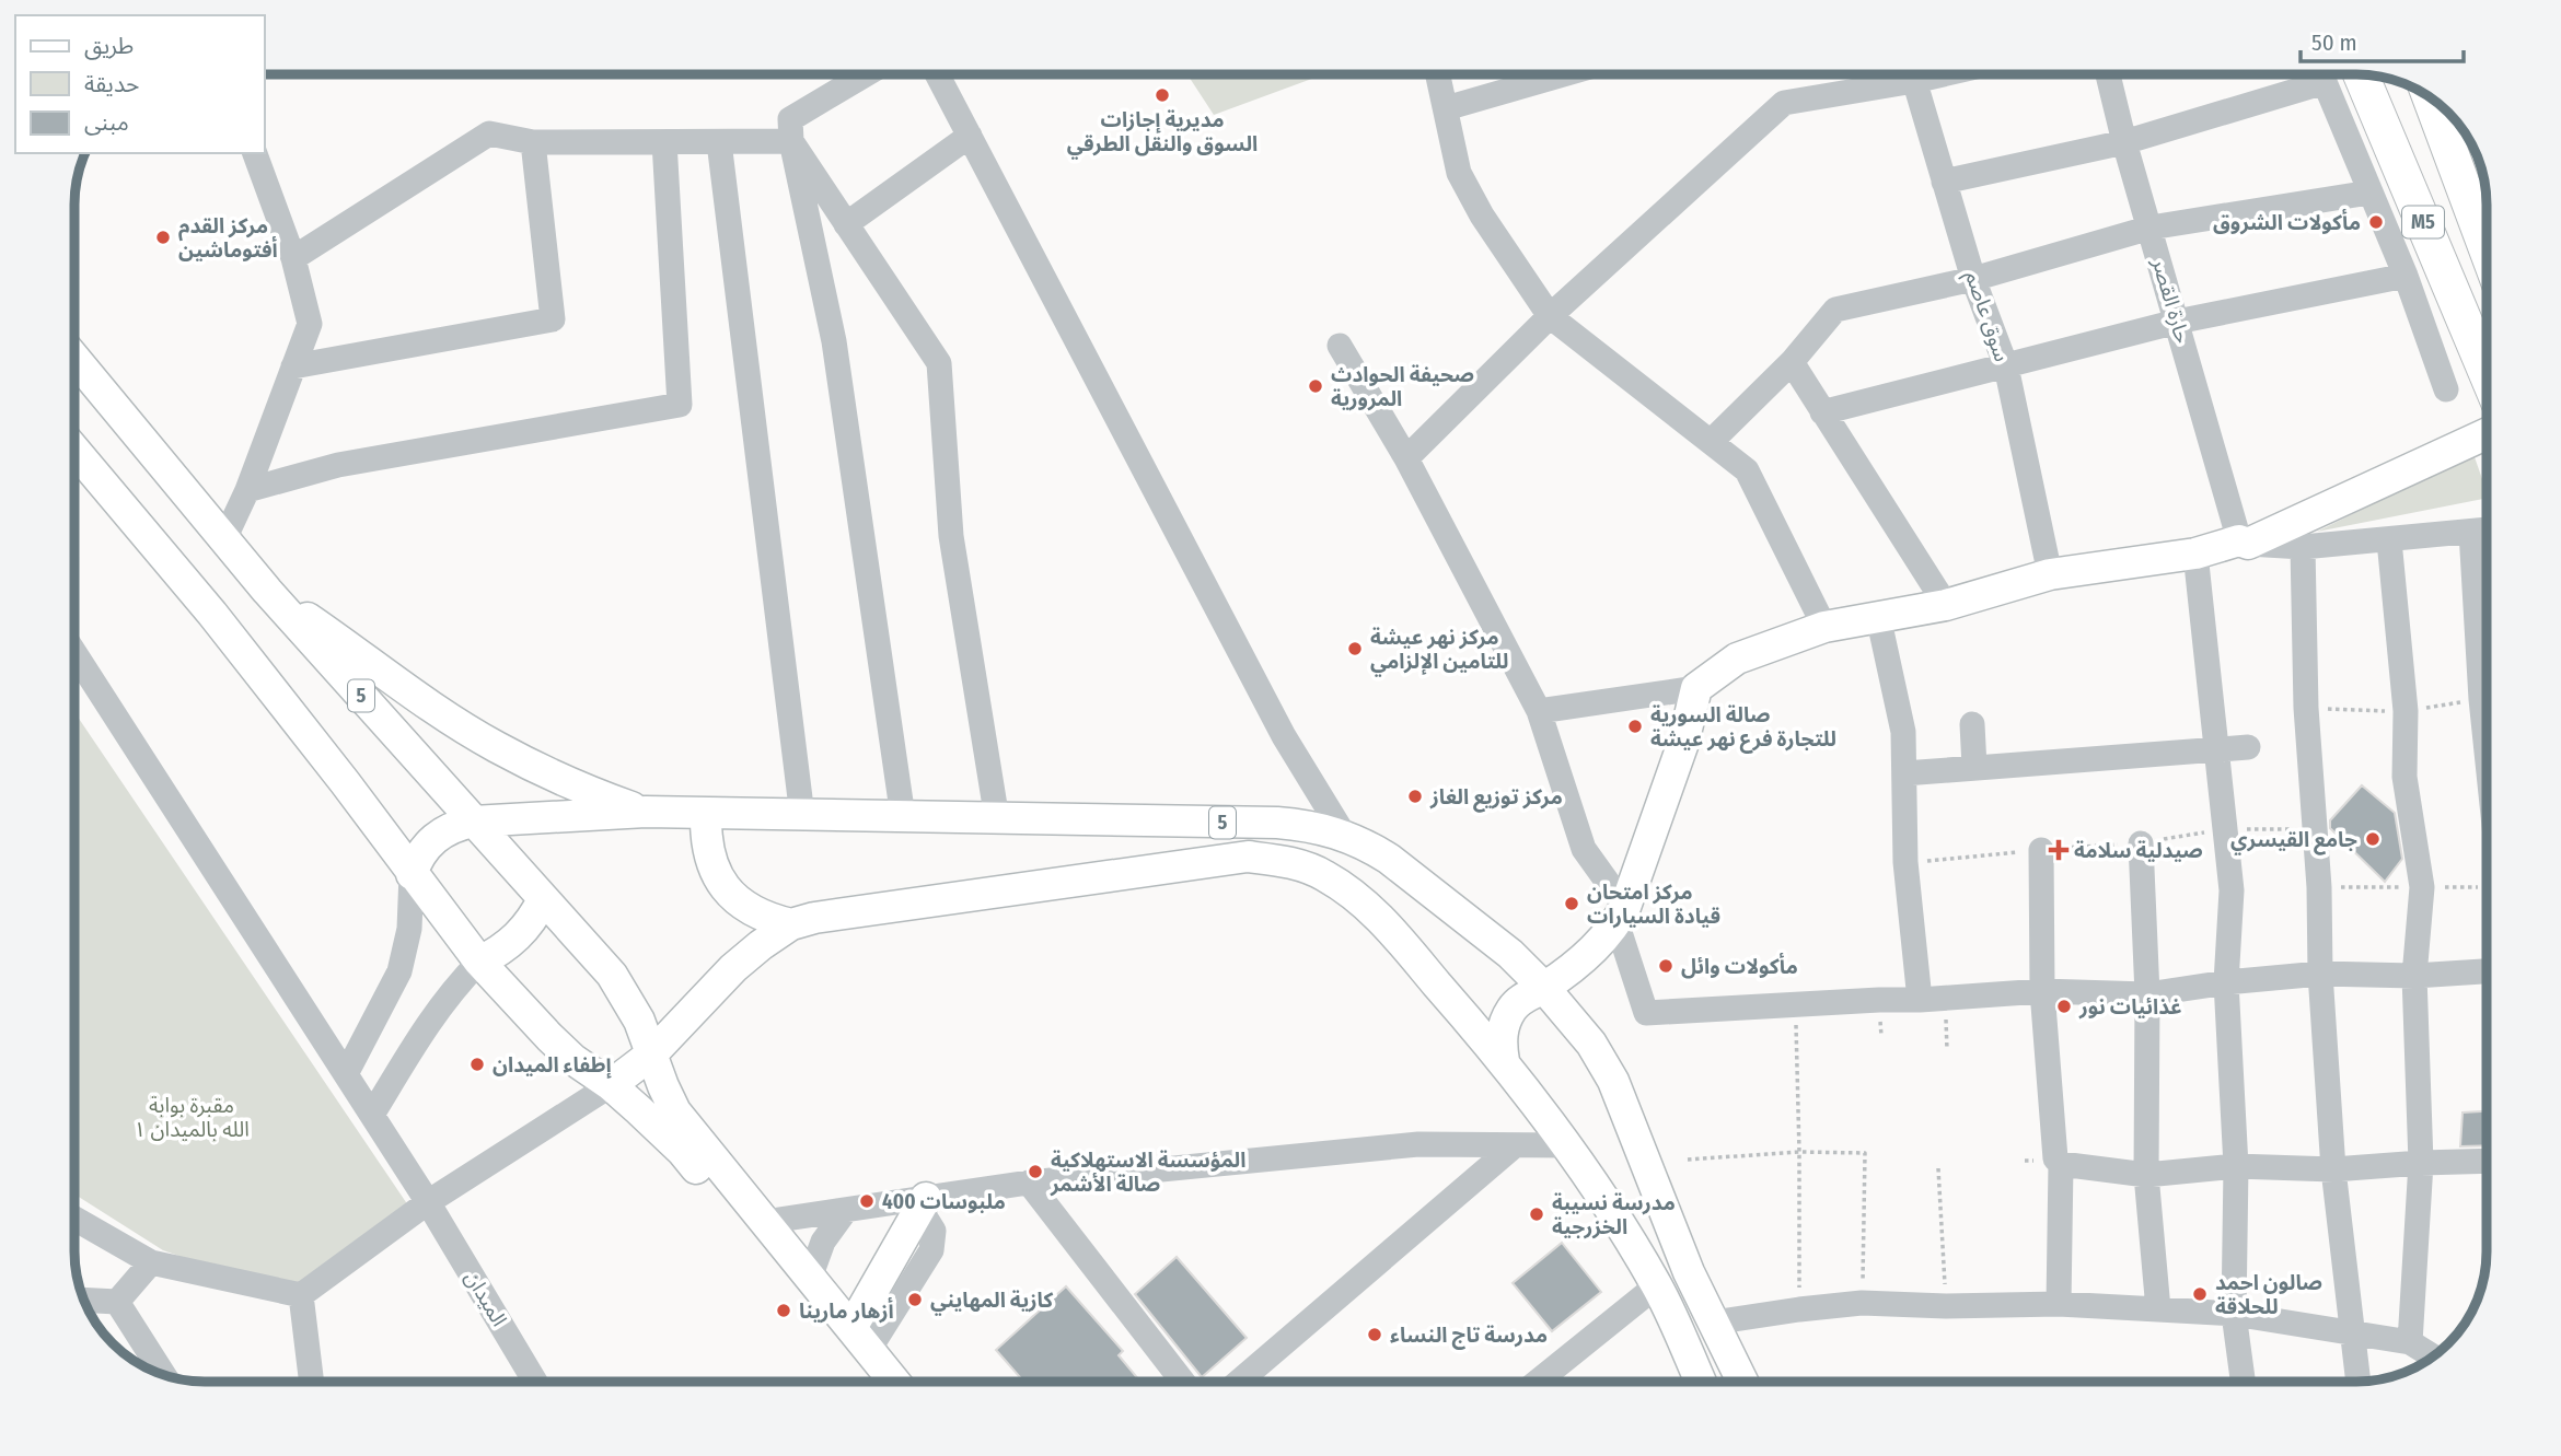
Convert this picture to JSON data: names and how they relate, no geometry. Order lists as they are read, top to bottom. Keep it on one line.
{"streets":{"highway":["M5"],"main road":["5"],"street":["حارة القصر","سوق عاصم","الميدان"]},"parks":["مقبرة بوابة الله بالميدان ١"],"places":{"other":["مديرية إجازات السوق والنقل الطرقي","مأكولات الشروق","مركز القدم أفتوماشين","صحيفة الحوادث المرورية","مركز نهر عيشة للتامين الإلزامي","صالة السورية للتجارة فرع نهر عيشة","مركز توزيع الغاز","جامع القيسري","مركز امتحان قيادة السيارات","مأكولات وائل","غذائيات نور","إطفاء الميدان","المؤسسة الاستهلاكية صالة الأشمر","ملبوسات 400","مدرسة نسيبة الخزرجية","صالون احمد للحلاقة","كازية المهايني","أزهار مارينا","مدرسة تاج النساء"],"health":["صيدلية سلامة"]},"legend":["طريق","حديقة","مبنى"],"scale_bar":"50 m"}
